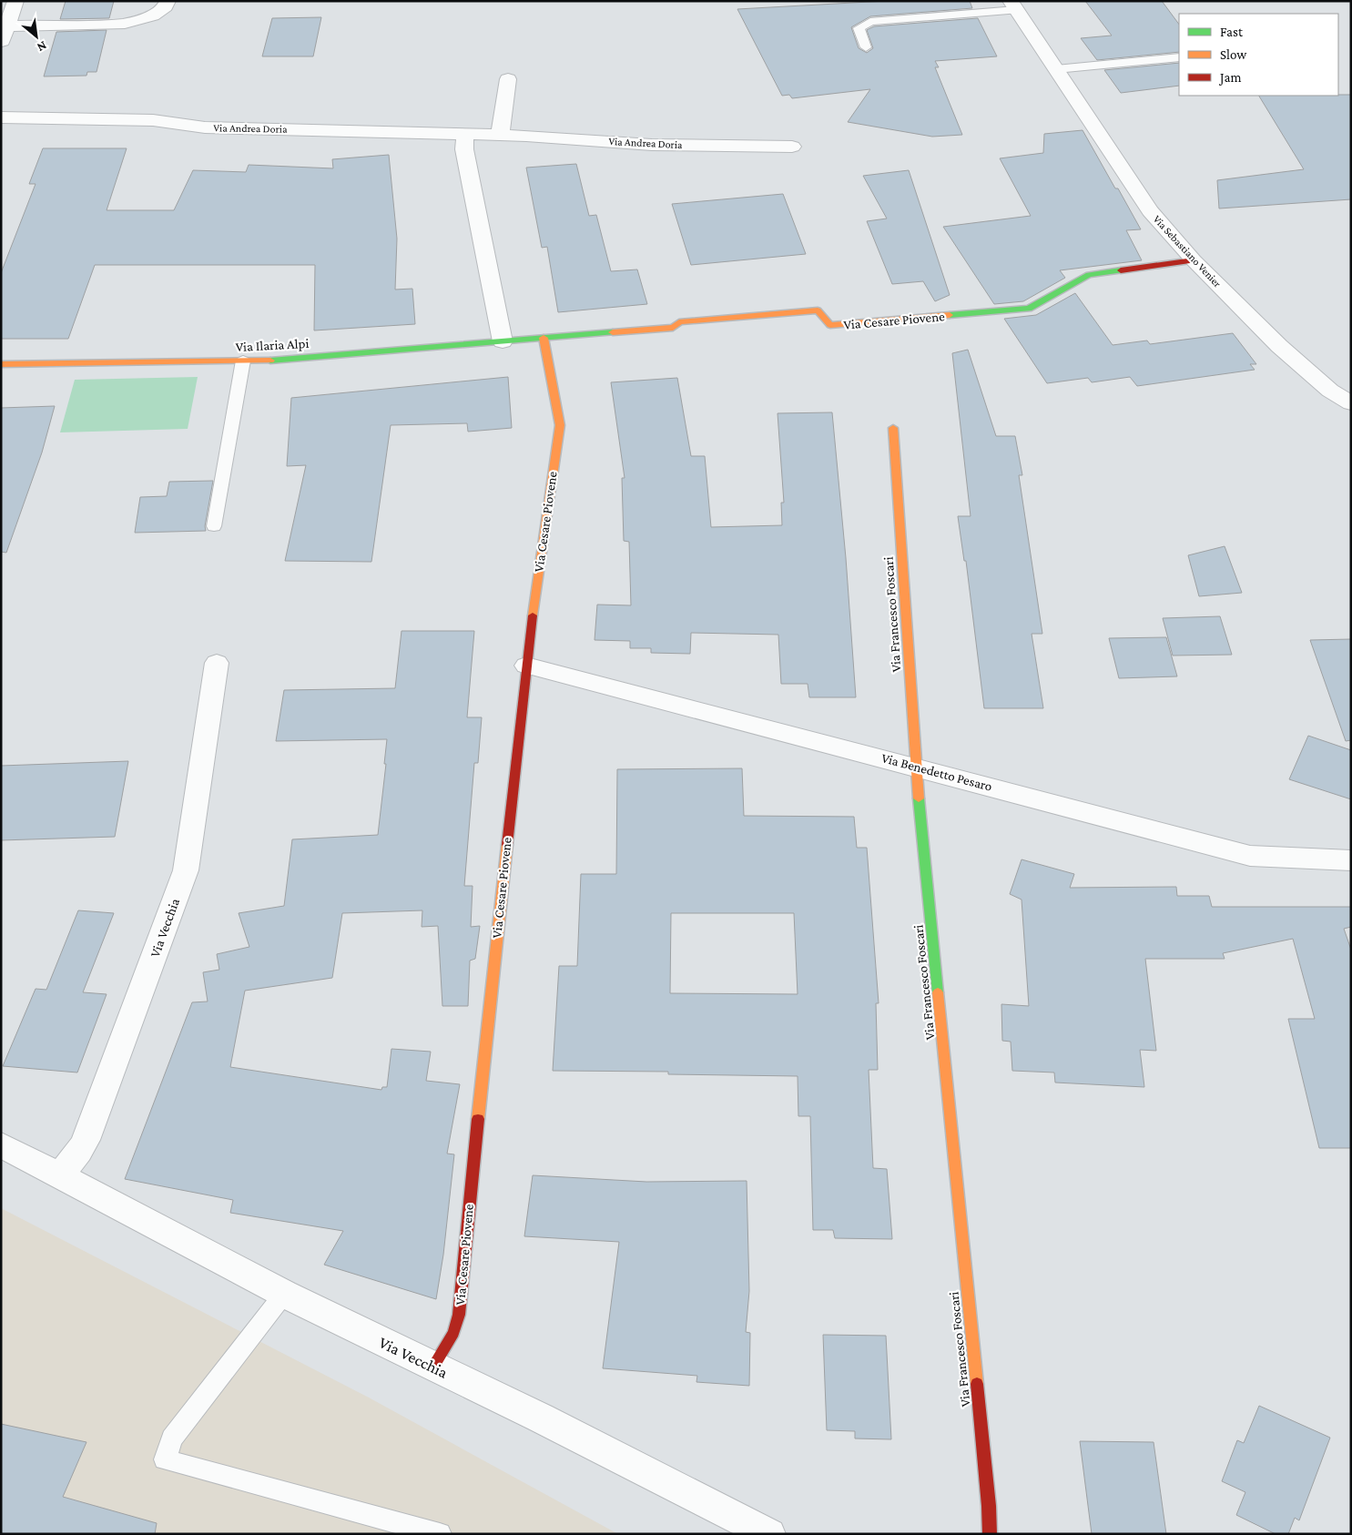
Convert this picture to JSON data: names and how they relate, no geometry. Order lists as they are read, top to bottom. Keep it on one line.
{"streets":{"street":["Via Andrea Doria","Via Sebastiano Venier","Via Cesare Piovene","Via Ilaria Alpi","Via Francesco Foscari","Via Benedetto Pesaro","Via Vecchia"]},"crossings":[["Via Sebastiano Venier","Via Cesare Piovene"],["Via Cesare Piovene","Via Ilaria Alpi"],["Via Cesare Piovene","Via Benedetto Pesaro"],["Via Cesare Piovene","Via Vecchia"],["Via Francesco Foscari","Via Benedetto Pesaro"]],"legend":["Fast","Slow","Jam"],"north":"bottom right"}
